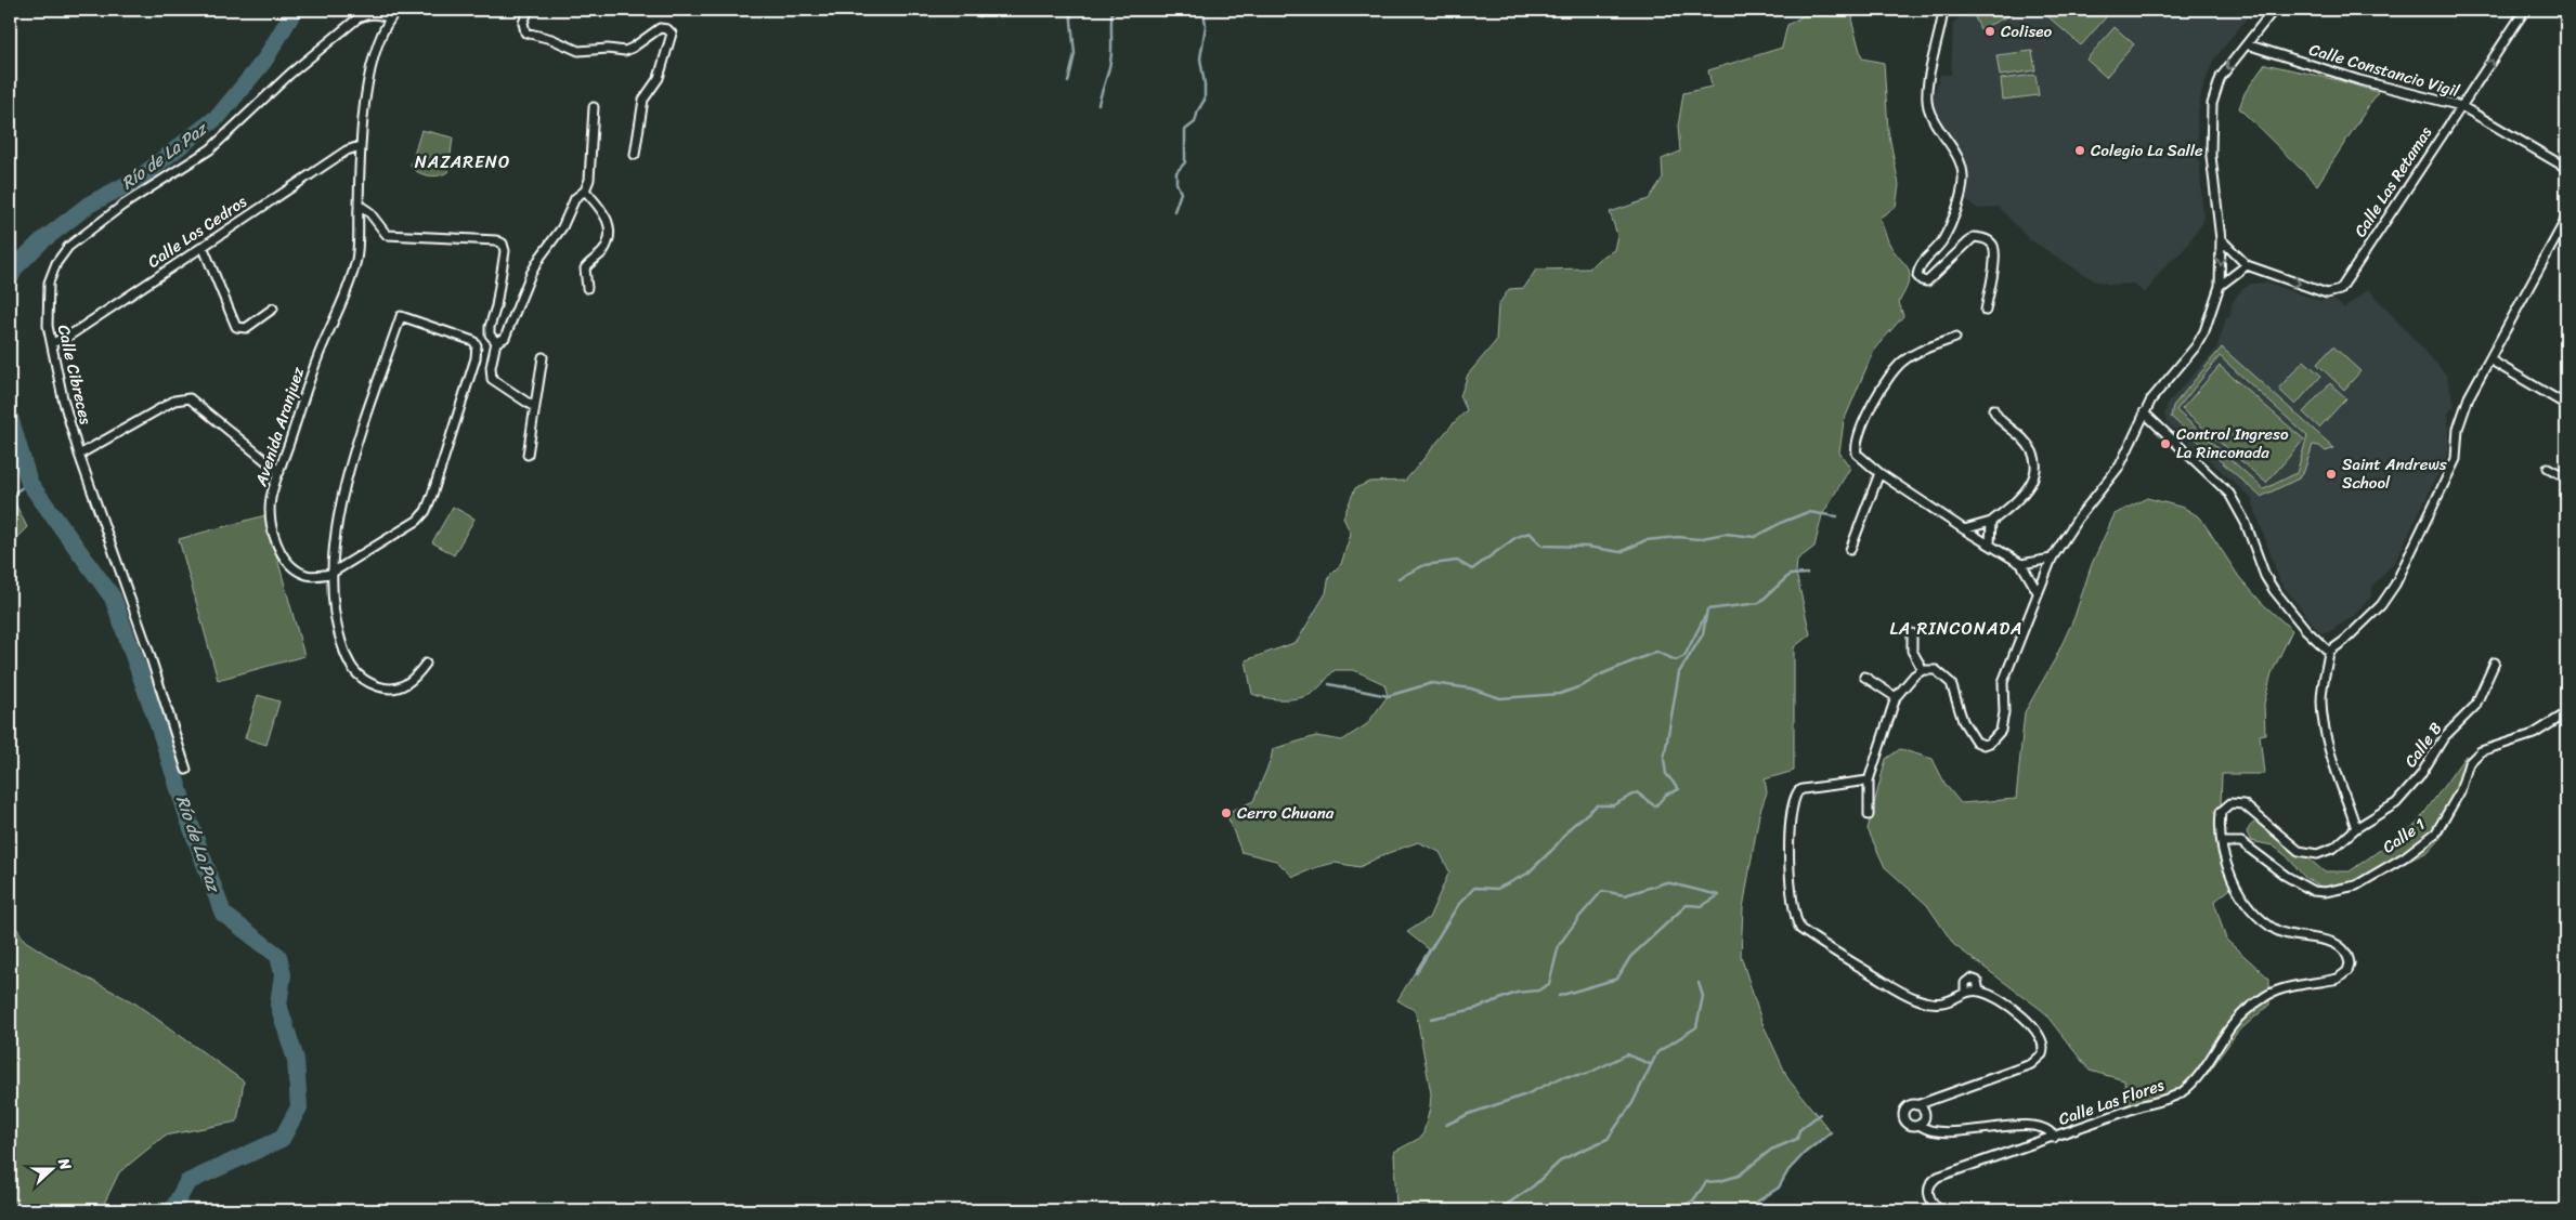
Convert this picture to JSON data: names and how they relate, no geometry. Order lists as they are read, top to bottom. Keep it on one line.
{"streets":{"street":["Calle Constancio Vigil","Calle Las Retamas","Calle Los Cedros","Calle Cibreces","Avenida Aranjuez","Calle B","Calle 1","Calle Las Flores"]},"crossings":[["Calle Constancio Vigil","Calle Las Retamas"],["Calle Los Cedros","Calle Cibreces"],["Calle Los Cedros","Avenida Aranjuez"],["Calle Cibreces","Avenida Aranjuez"],["Calle B","Calle Las Flores"],["Calle 1","Calle Las Flores"]],"one_way":["Calle Las Retamas"],"districts":["NAZARENO","LA RINCONADA"],"water":["Río de La Paz"],"places":["Coliseo","Colegio La Salle","Control Ingreso La Rinconada","Saint Andrews School","Cerro Chuana"],"north":"right"}
